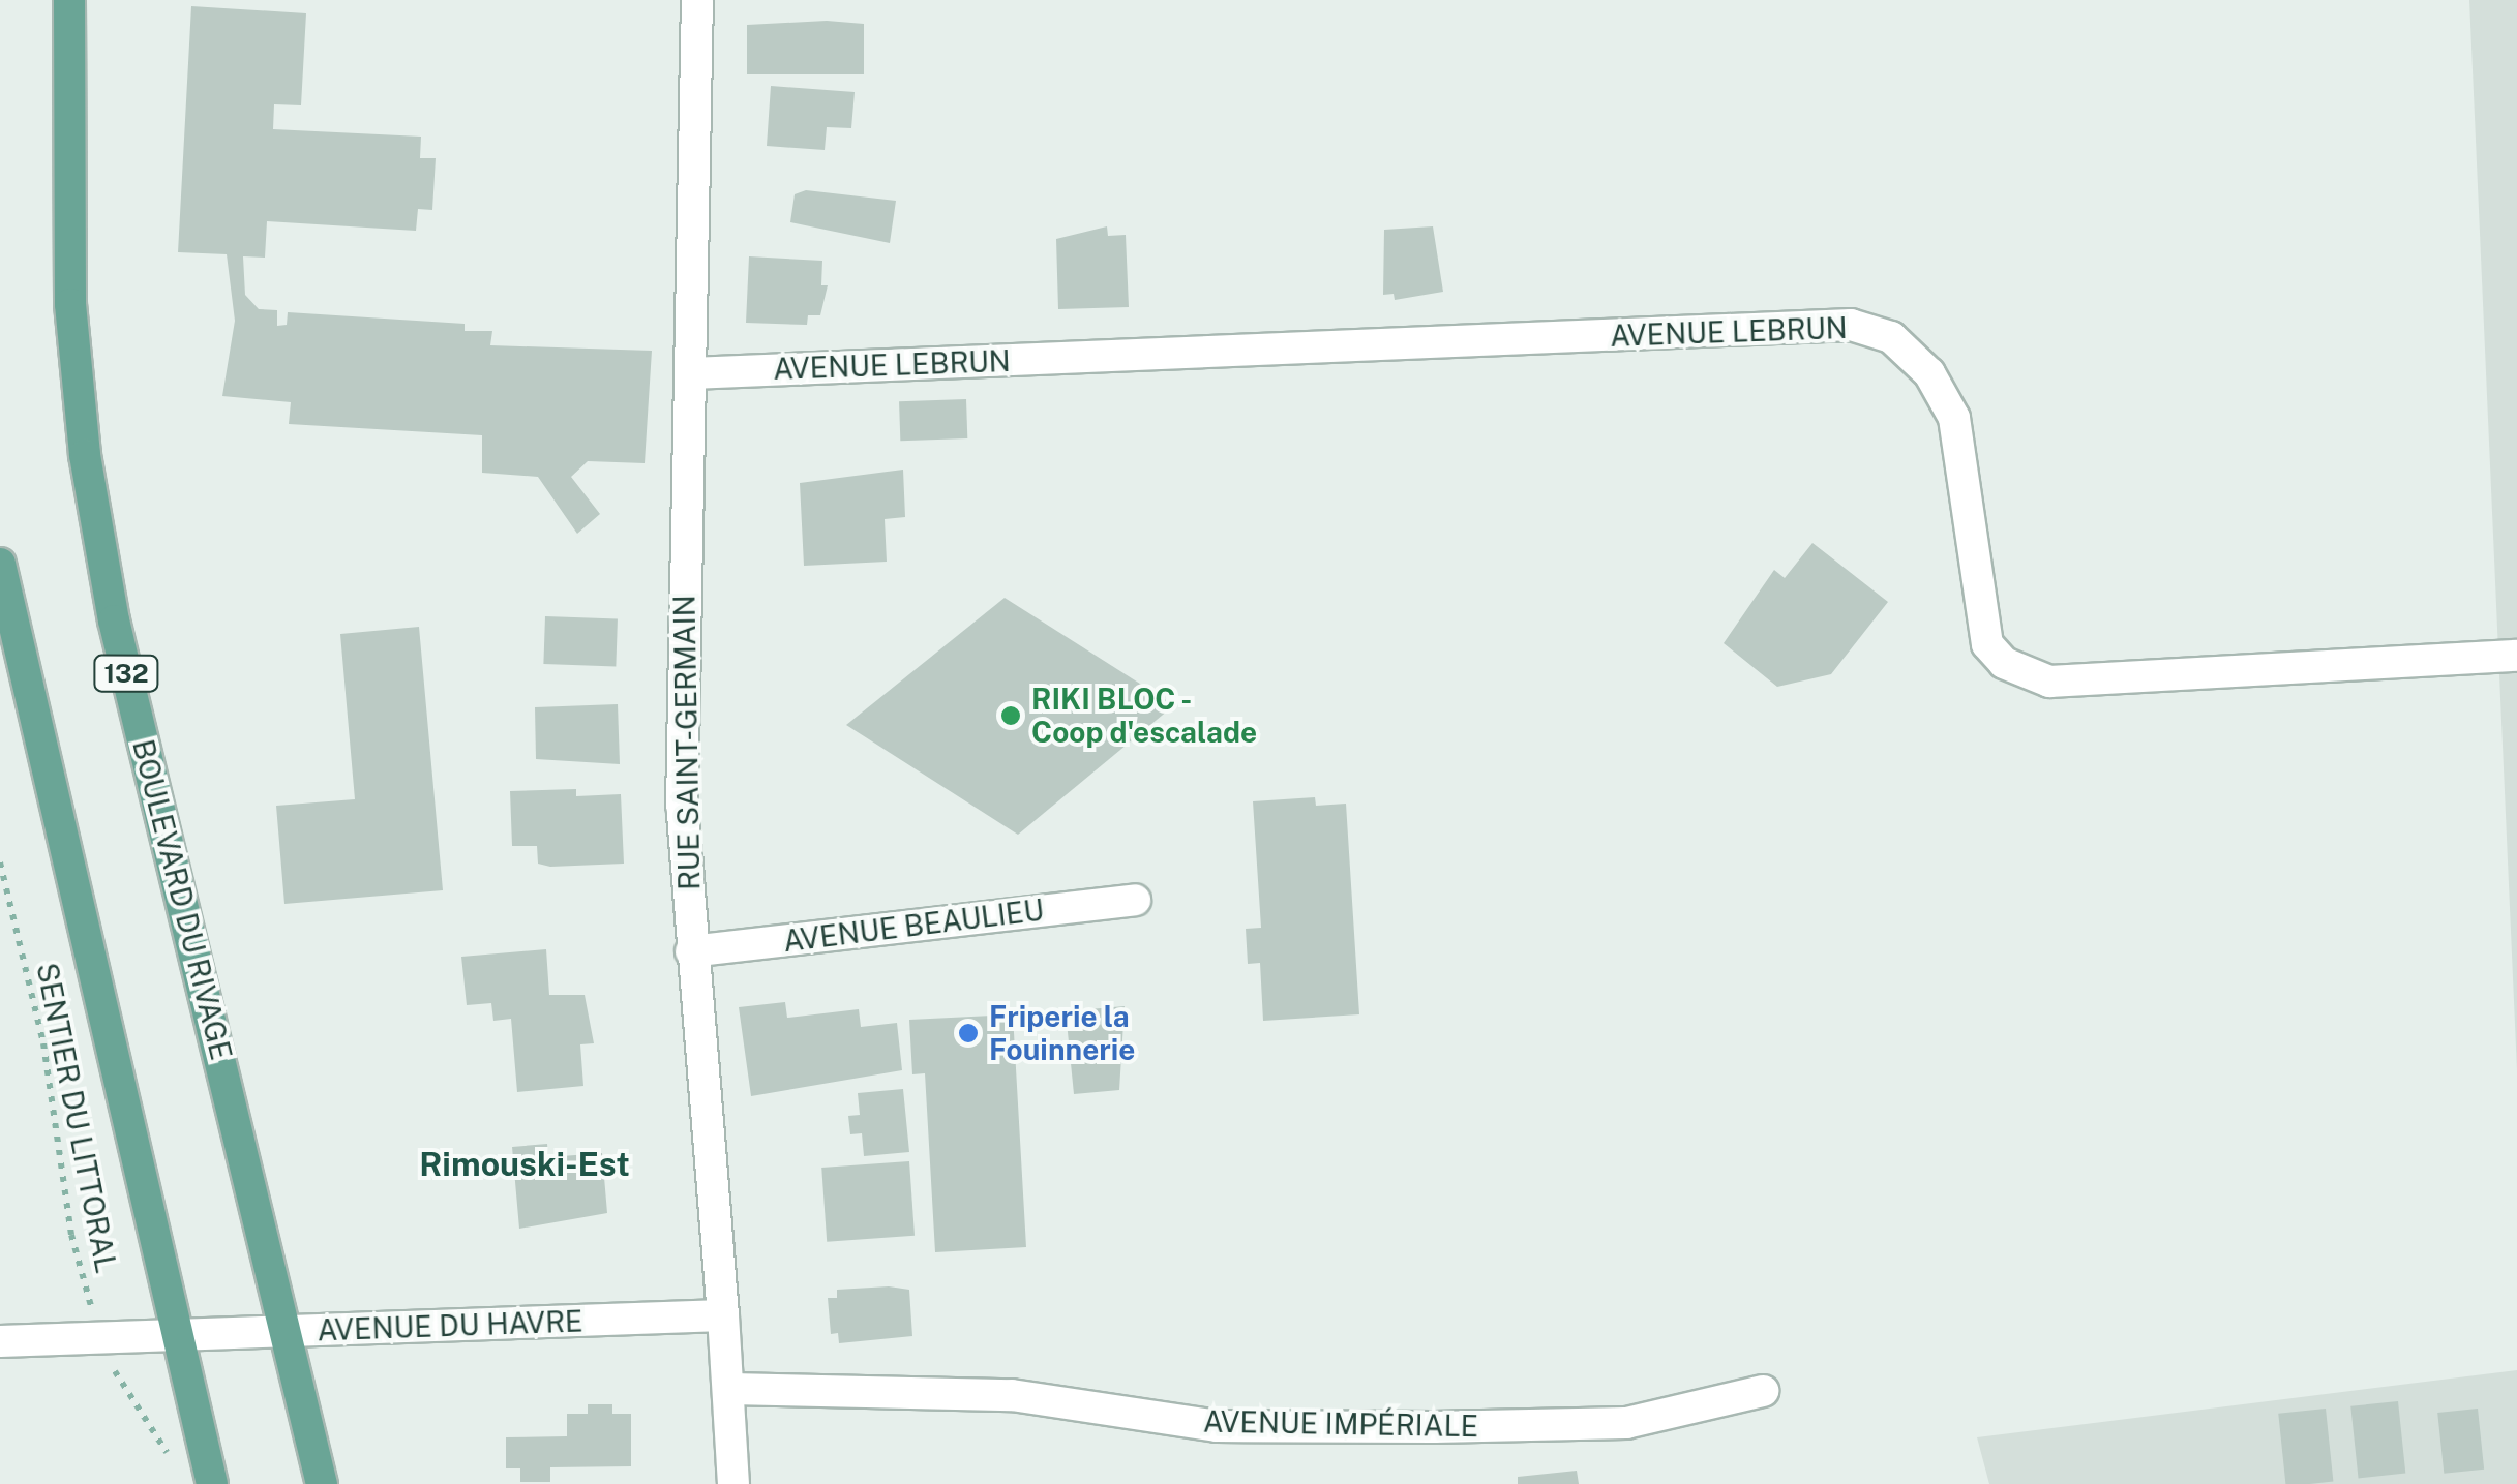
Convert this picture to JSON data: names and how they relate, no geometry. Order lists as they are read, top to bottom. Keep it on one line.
{"streets":{"main road":["132","BOULEVARD DU RIVAGE"],"street":["AVENUE LEBRUN","RUE SAINT-GERMAIN","AVENUE BEAULIEU","AVENUE DU HAVRE","AVENUE IMPÉRIALE"],"path":["SENTIER DU LITTORAL"]},"crossings":[["AVENUE LEBRUN","RUE SAINT-GERMAIN"],["RUE SAINT-GERMAIN","AVENUE BEAULIEU"],["RUE SAINT-GERMAIN","AVENUE DU HAVRE"],["RUE SAINT-GERMAIN","AVENUE IMPÉRIALE"],["BOULEVARD DU RIVAGE","AVENUE DU HAVRE"],["SENTIER DU LITTORAL","AVENUE DU HAVRE"]],"districts":["Rimouski-Est"],"places":["RIKI BLOC - Coop d'escalade","Friperie la Fouinnerie"]}
